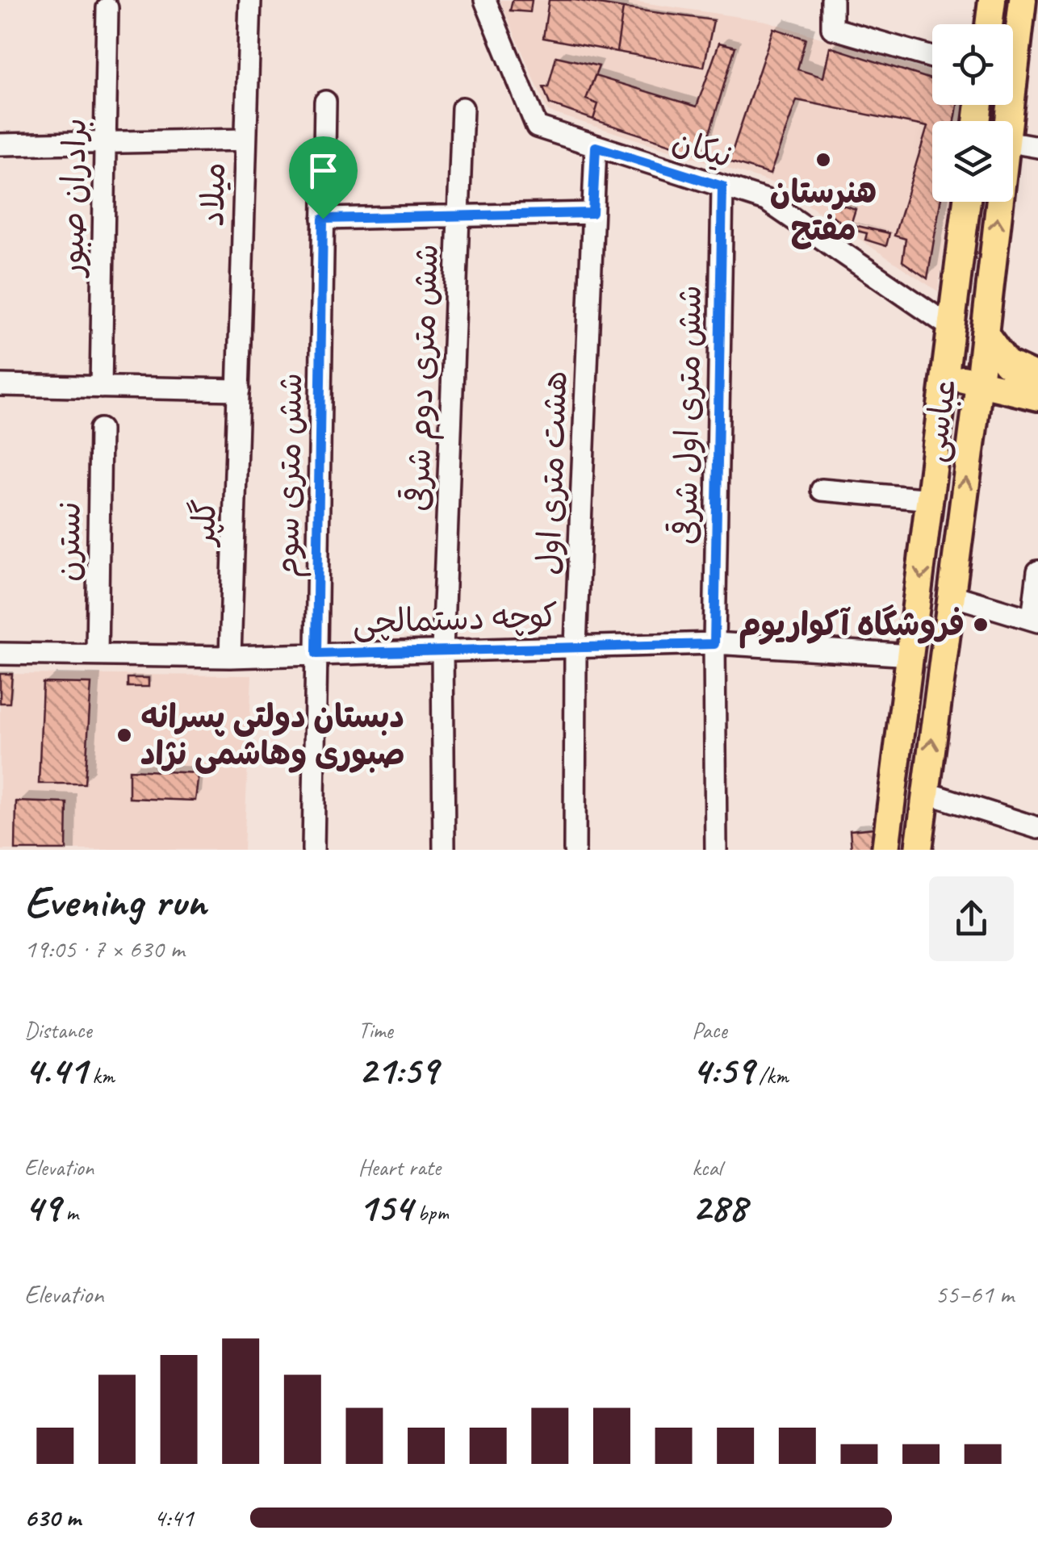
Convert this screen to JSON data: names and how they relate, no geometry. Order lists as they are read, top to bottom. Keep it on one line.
{"streets":{"main road":["عباسى"],"street":["نیکان","میلاد","برادران صبور","شش متری دوم شرقی","شش متری اول شرقی","هشت متری اول","شش متری سوم","گلپر","نسترن","کوچه دستمالچی"]},"crossings":[["نیکان","شش متری اول شرقی"],["نیکان","عباسى"],["نیکان","هشت متری اول"],["میلاد","گلپر"],["شش متری دوم شرقی","کوچه دستمالچی"],["شش متری اول شرقی","کوچه دستمالچی"],["عباسى","کوچه دستمالچی"],["هشت متری اول","کوچه دستمالچی"],["شش متری سوم","کوچه دستمالچی"],["گلپر","کوچه دستمالچی"],["نسترن","کوچه دستمالچی"]],"places":["هنرستان مفتح","فروشگاه آکواریوم","دبستان دولتی پسرانه صبوری وهاشمی نژاد"],"page":{"heading":["Evening run","19:05 · 7 × 630 m"],"stats":[["Distance","4.41 km"],["Time","21:59"],["Pace","4:59 /km"],["Elevation","49 m"],["Heart rate","154 bpm"],["kcal","288"]],"chart":["Elevation","55–61 m"],"list":[{"name":"630 m","note":"4:41"}]}}
